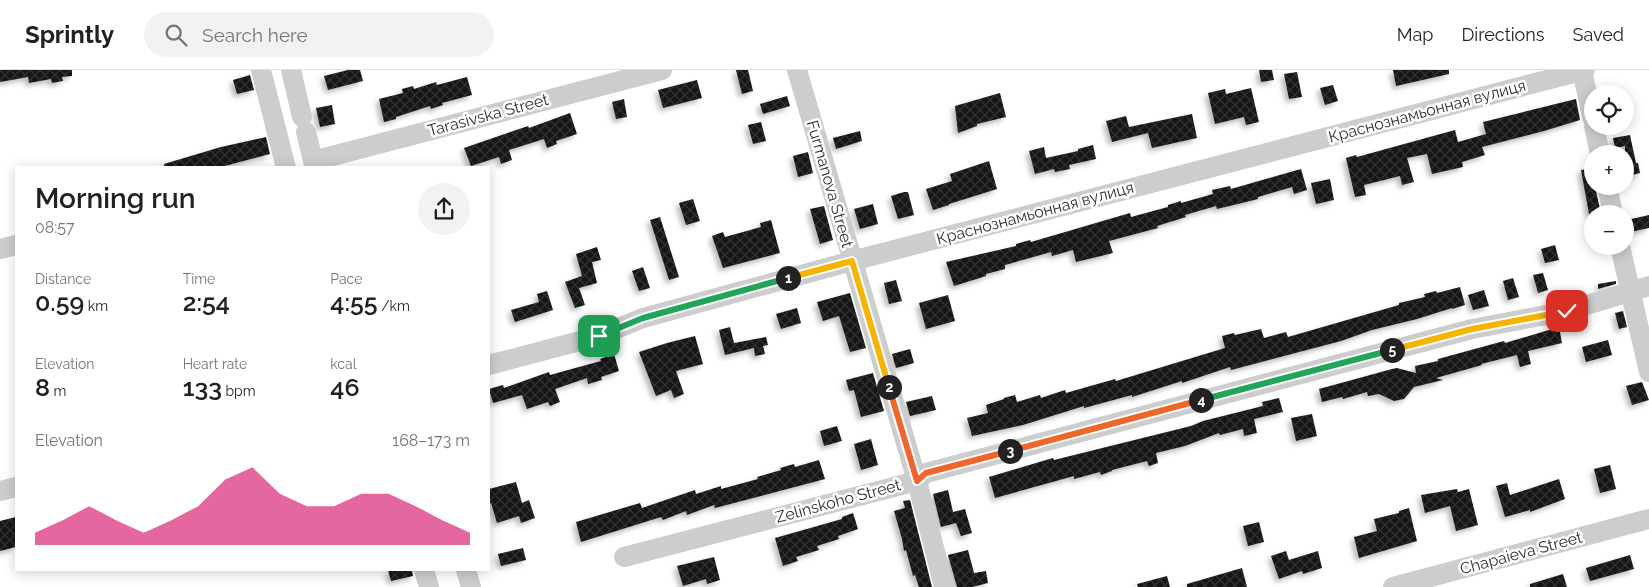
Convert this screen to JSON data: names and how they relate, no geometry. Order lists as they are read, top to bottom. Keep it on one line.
{"streets":{"street":["Краснознамьонная вулиця","Tarasivska Street","Furmanova Street","Zelinskoho Street","Chapaieva Street"]},"crossings":[["Краснознамьонная вулиця","Furmanova Street"],["Furmanova Street","Zelinskoho Street"]],"page":{"header":"Sprintly","search":"Search here","nav":["Map","Directions","Saved"],"map_buttons":["+","−"],"heading":["Morning run","08:57"],"stats":[["Distance","0.59 km"],["Time","2:54"],["Pace","4:55 /km"],["Elevation","8 m"],["Heart rate","133 bpm"],["kcal","46"]],"pins":["1","5","2","4","3"],"chart":["Elevation","168–173 m"]}}
